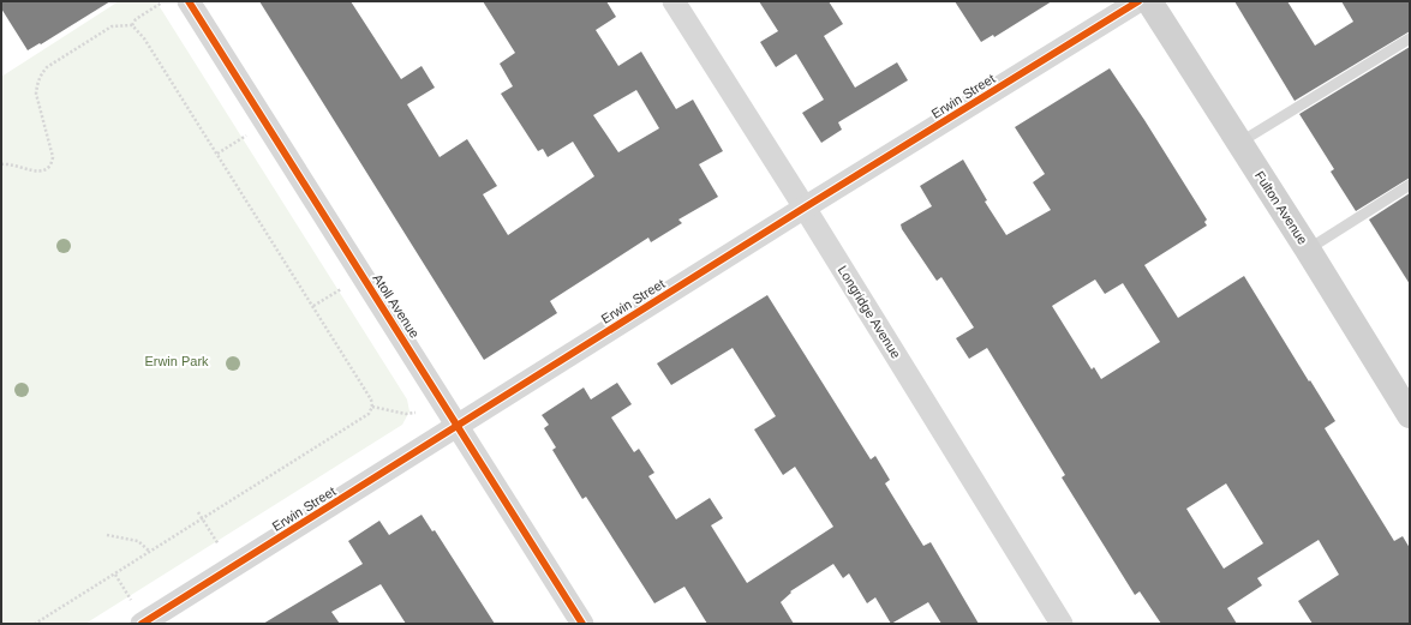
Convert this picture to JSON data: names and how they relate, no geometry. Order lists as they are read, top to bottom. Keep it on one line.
{"streets":{"street":["Erwin Street","Fulton Avenue","Atoll Avenue","Longridge Avenue"]},"crossings":[["Erwin Street","Atoll Avenue"],["Erwin Street","Longridge Avenue"]],"parks":["Erwin Park"]}
